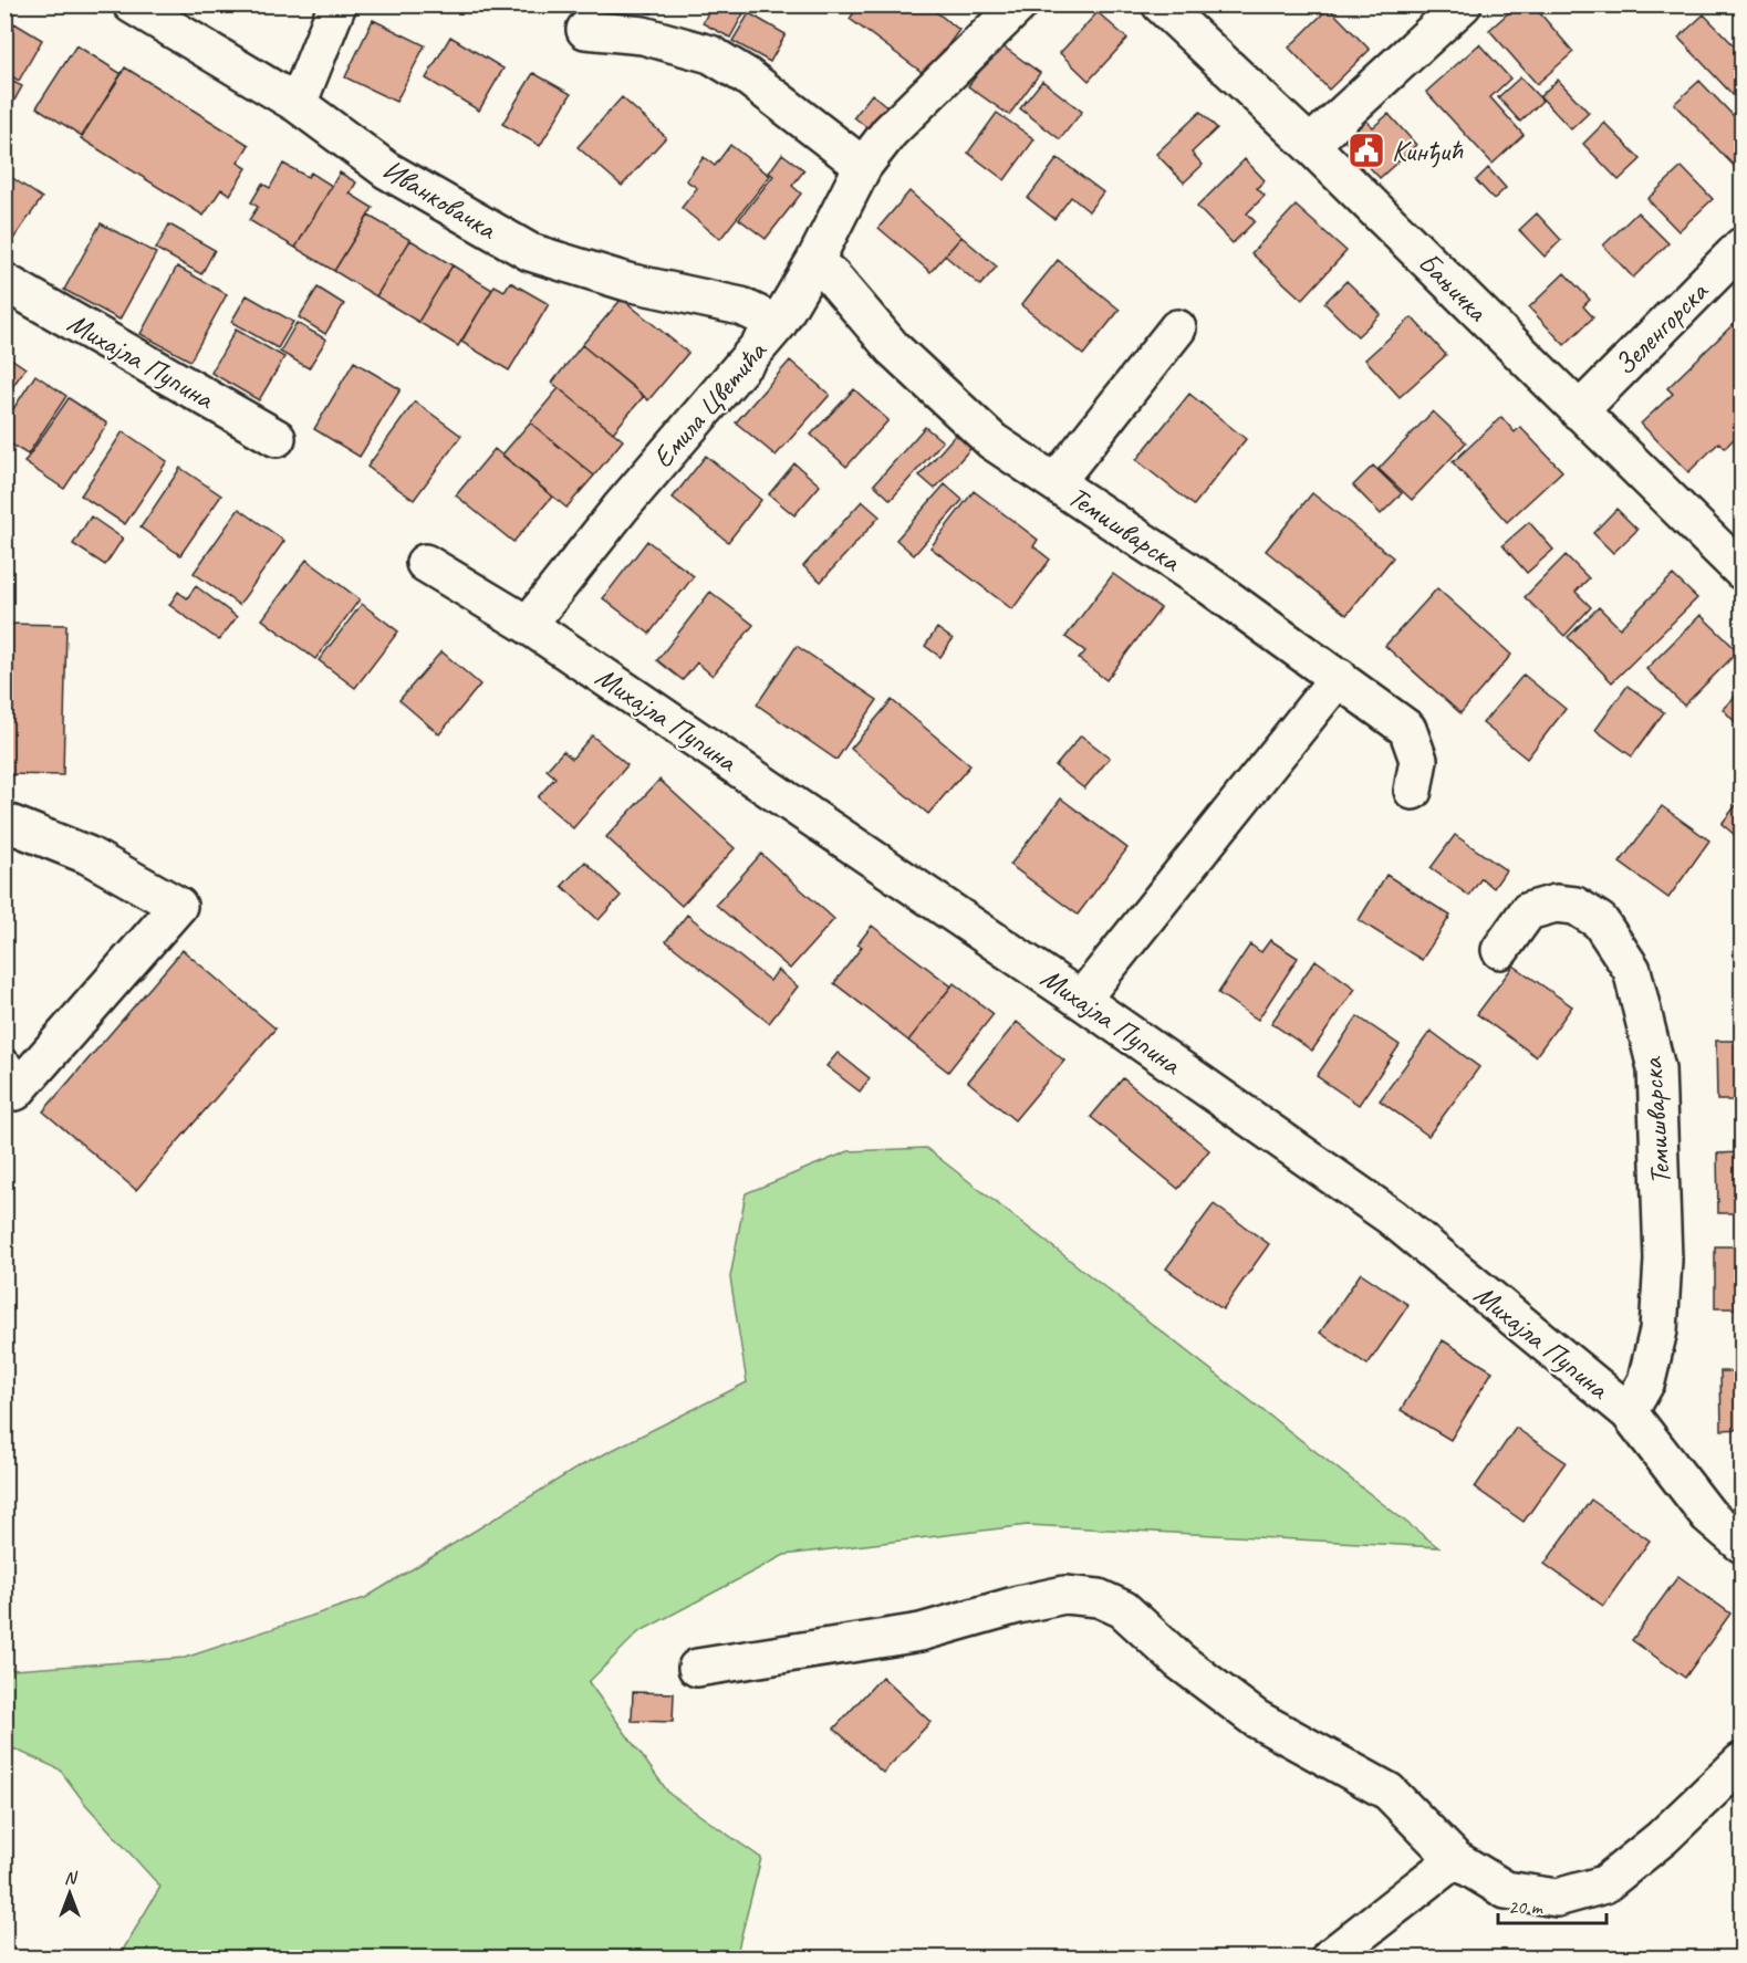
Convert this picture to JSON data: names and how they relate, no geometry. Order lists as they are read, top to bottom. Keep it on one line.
{"streets":{"street":["Иванковачка","Бањичка","Зеленгорска","Михајла Пупина","Емила Цветића","Темишварска"]},"crossings":[["Иванковачка","Емила Цветића"],["Бањичка","Зеленгорска"],["Михајла Пупина","Емила Цветића"],["Михајла Пупина","Темишварска"],["Емила Цветића","Темишварска"]],"places":{"public building":["Кинђић"]},"scale_bar":"20 m","north":"top"}
